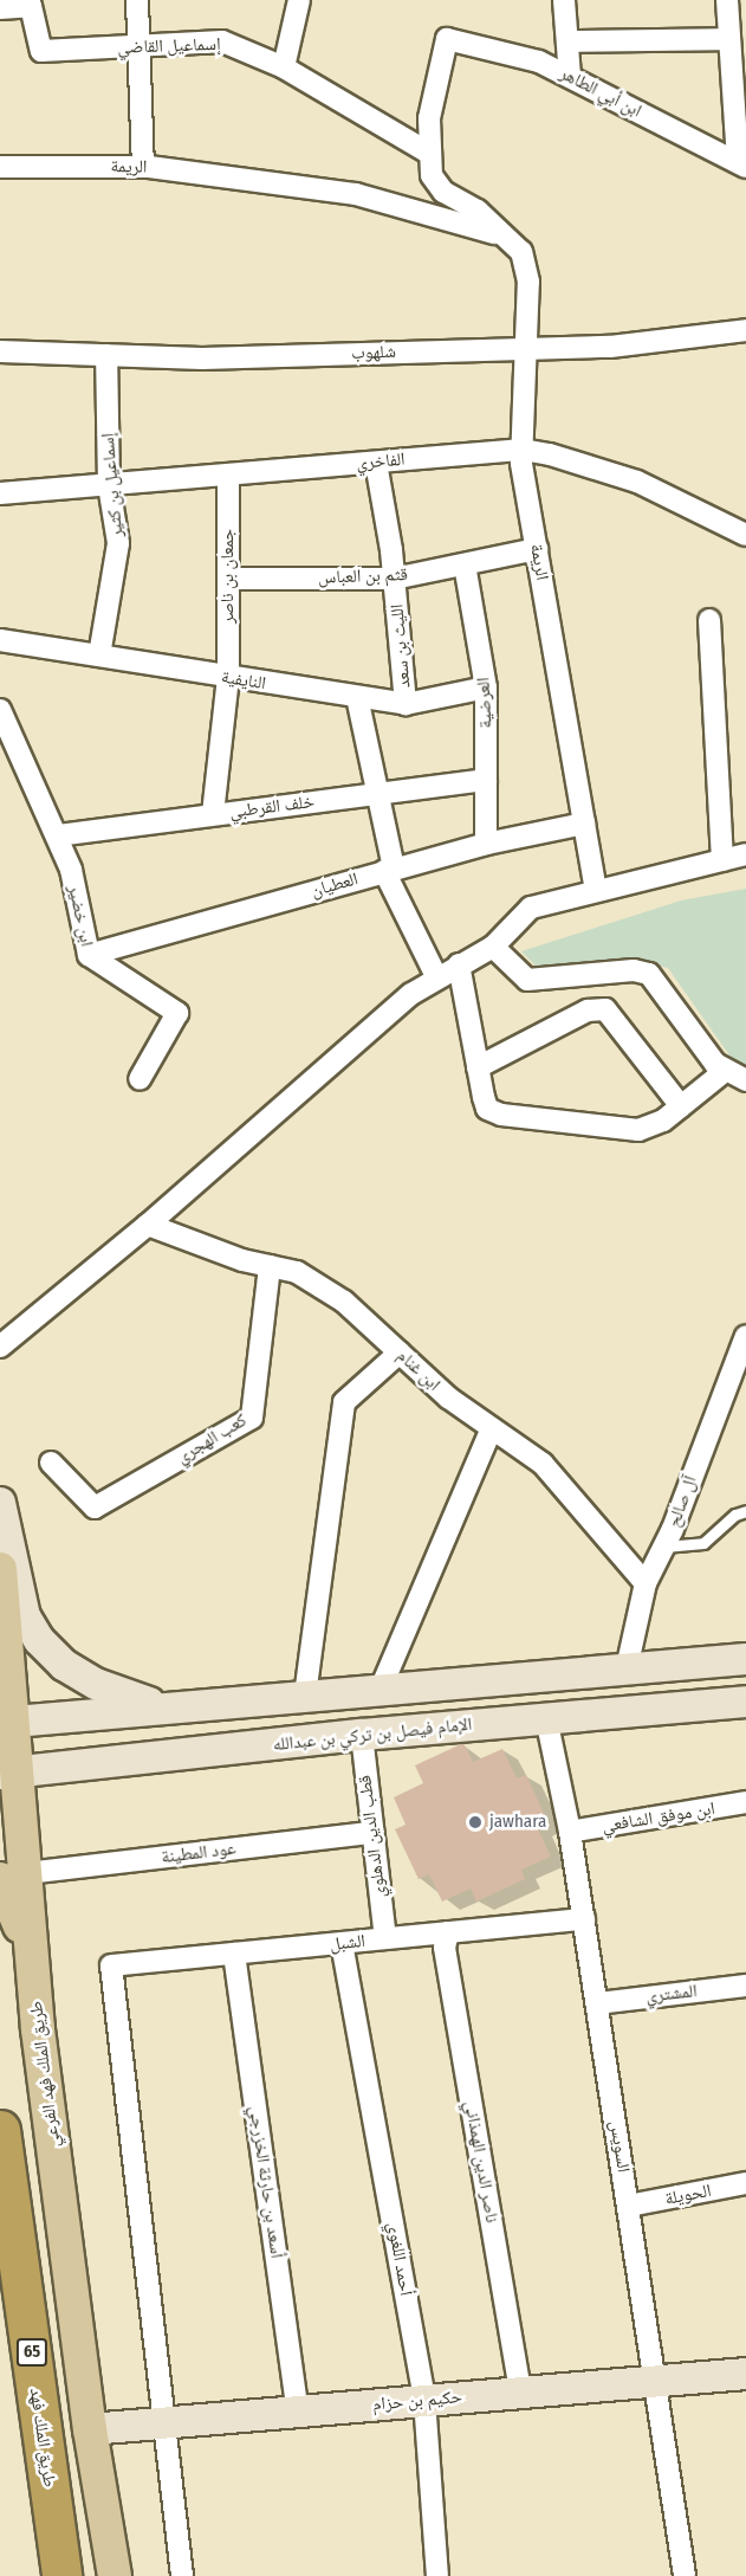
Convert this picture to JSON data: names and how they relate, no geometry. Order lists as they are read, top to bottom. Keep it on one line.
{"streets":{"highway":["65","طريق الملك فهد"],"main road":["الإمام فيصل بن تركي بن عبدالله","طريق الملك فهد الفرعي","حكيم بن حزام"],"street":["إسماعيل القاضي","ابن أبي الطاهر","الريمة","شلهوب","الفاخري","إسماعيل بن كثير","جمعان بن ناصر","قثم بن العباس","الليث بن سعد","النايفية","العرضية","خلف القرطبي","العطيان","ابن خضير","ابن غنام","كعب الهجري","آل صالح","ابن موفق الشافعي","قطب الدين الدهلوي","عود المطينة","الشبل","المشتري","السويس","ناصر الدين الهمذاني","أسعد بن حارثة الخزرجي","الحويلة","أحمد اللغوي"]},"crossings":[["إسماعيل القاضي","الريمة"],["ابن أبي الطاهر","الريمة"],["الريمة","شلهوب"],["الريمة","الفاخري"],["الريمة","قثم بن العباس"],["الريمة","العطيان"],["شلهوب","إسماعيل بن كثير"],["الفاخري","إسماعيل بن كثير"],["الفاخري","جمعان بن ناصر"],["الفاخري","الليث بن سعد"],["إسماعيل بن كثير","النايفية"],["جمعان بن ناصر","قثم بن العباس"],["جمعان بن ناصر","النايفية"],["جمعان بن ناصر","خلف القرطبي"],["قثم بن العباس","الليث بن سعد"],["قثم بن العباس","العرضية"],["الليث بن سعد","النايفية"],["النايفية","العرضية"],["العرضية","خلف القرطبي"],["العرضية","العطيان"],["خلف القرطبي","ابن خضير"],["العطيان","ابن خضير"],["ابن غنام","كعب الهجري"],["ابن غنام","آل صالح"],["الإمام فيصل بن تركي بن عبدالله","قطب الدين الدهلوي"],["الإمام فيصل بن تركي بن عبدالله","السويس"],["ابن موفق الشافعي","السويس"],["قطب الدين الدهلوي","عود المطينة"],["قطب الدين الدهلوي","الشبل"],["الشبل","السويس"],["الشبل","ناصر الدين الهمذاني"],["الشبل","أسعد بن حارثة الخزرجي"],["الشبل","أحمد اللغوي"],["الشبل","حكيم بن حزام"],["المشتري","السويس"],["طريق الملك فهد الفرعي","حكيم بن حزام"],["السويس","الحويلة"],["السويس","حكيم بن حزام"],["ناصر الدين الهمذاني","حكيم بن حزام"],["أسعد بن حارثة الخزرجي","حكيم بن حزام"],["أحمد اللغوي","حكيم بن حزام"]],"places":["jawhara"]}
